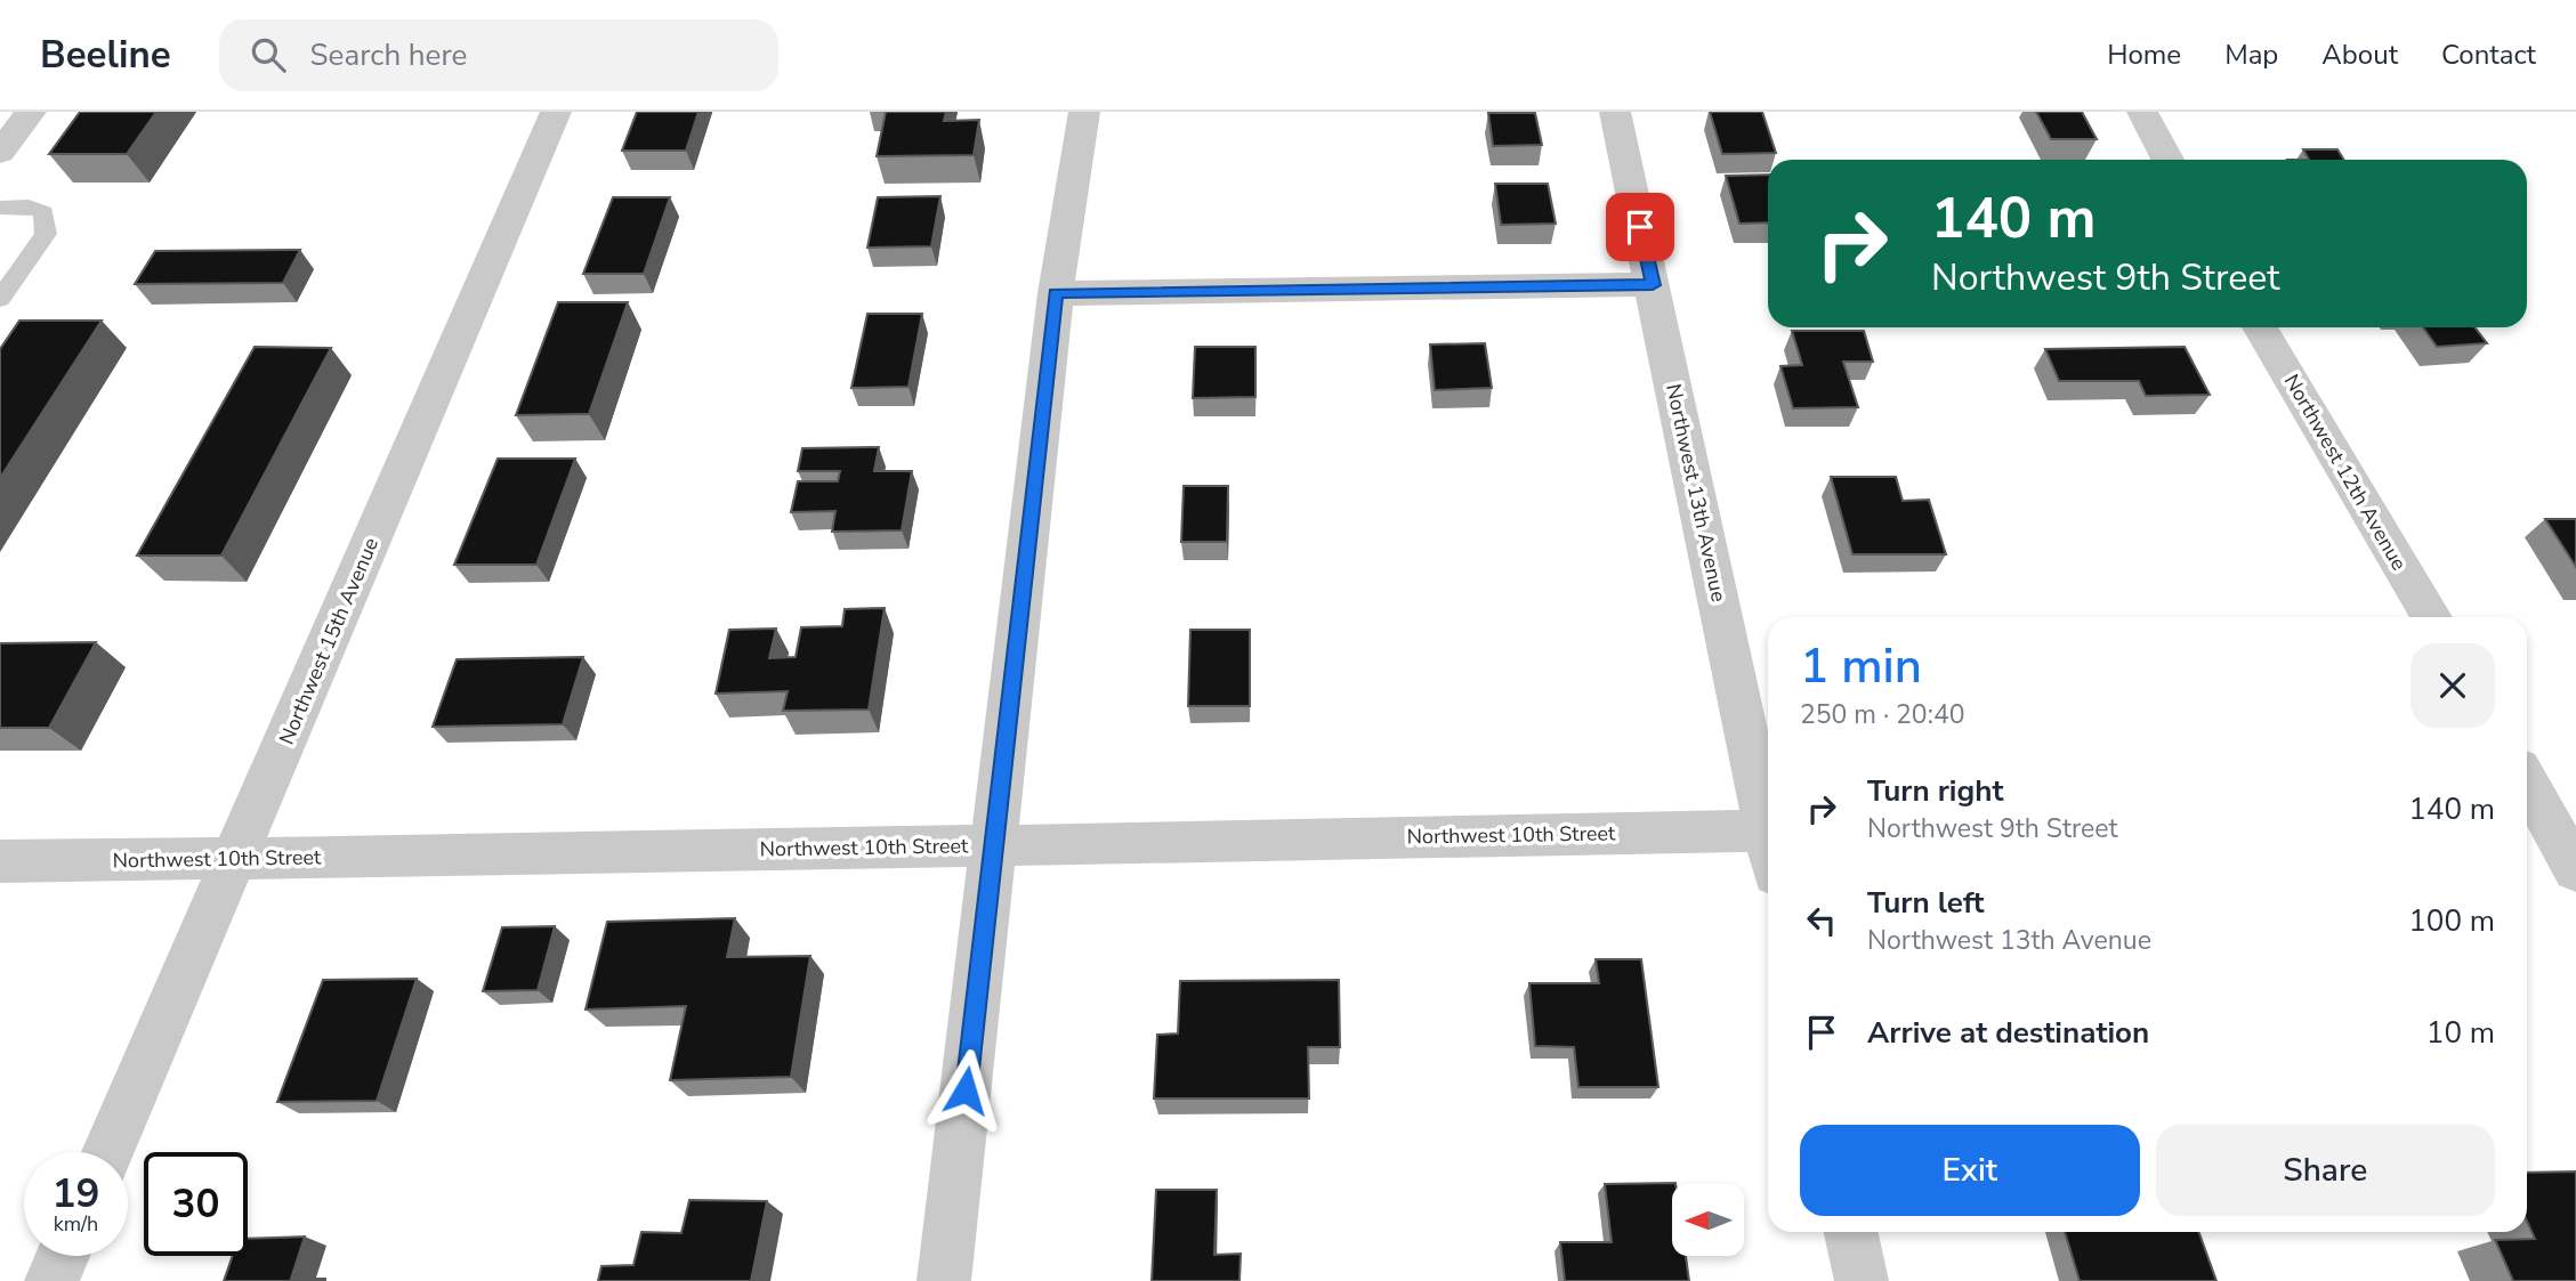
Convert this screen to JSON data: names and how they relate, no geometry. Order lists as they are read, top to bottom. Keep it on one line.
{"streets":{"street":["Northwest 12th Avenue","Northwest 13th Avenue","Northwest 15th Avenue","Northwest 10th Street"]},"crossings":[["Northwest 15th Avenue","Northwest 10th Street"]],"north":"left","page":{"header":"Beeline","search":"Search here","nav":["Home","Map","About","Contact"],"turn":["140 m","Northwest 9th Street"],"heading":["1 min","250 m · 20:40"],"list":[{"name":"Turn right","note":"Northwest 9th Street","value":"140 m"},{"name":"Turn left","note":"Northwest 13th Avenue","value":"100 m"},{"name":"Arrive at destination","value":"10 m"}],"buttons":["Exit","Share"],"speed":"19 km/h","limit":"30"}}
